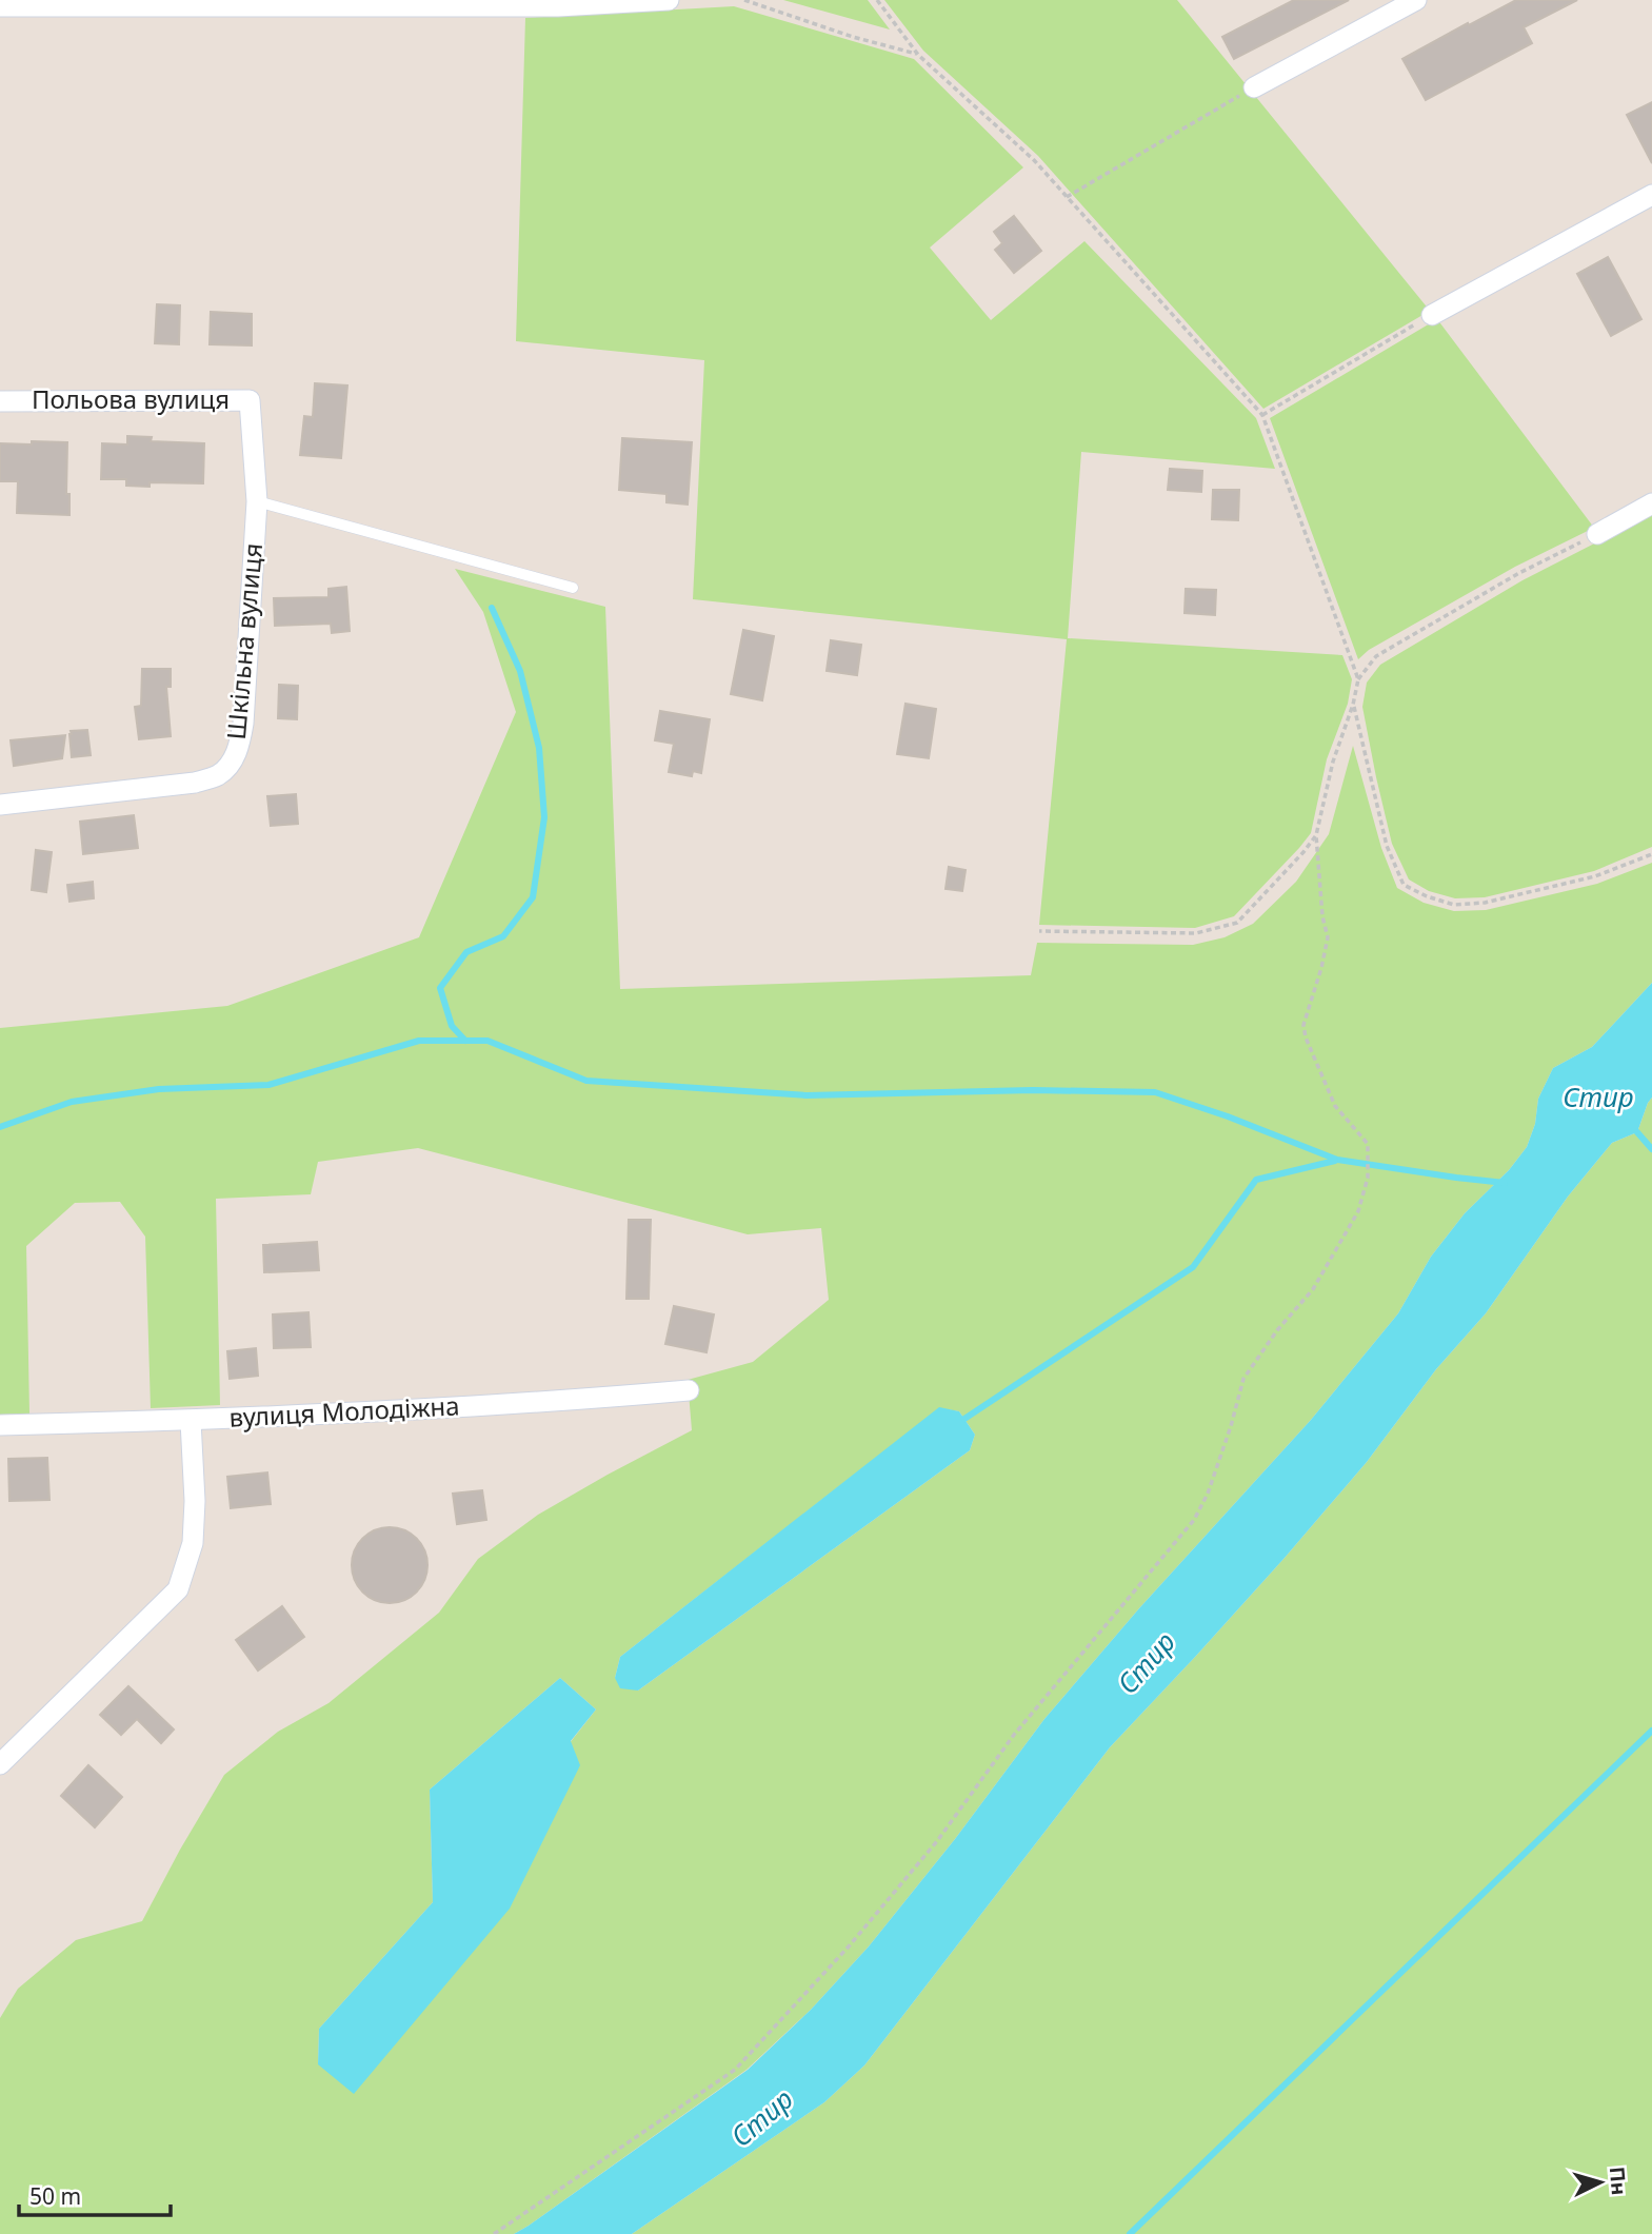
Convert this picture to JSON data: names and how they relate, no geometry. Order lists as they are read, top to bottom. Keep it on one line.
{"streets":{"street":["Польова вулиця","Шкільна вулиця","вулиця Молодіжна"]},"crossings":[["Польова вулиця","Шкільна вулиця"]],"water":["Стир"],"scale_bar":"50 m","north":"right"}
